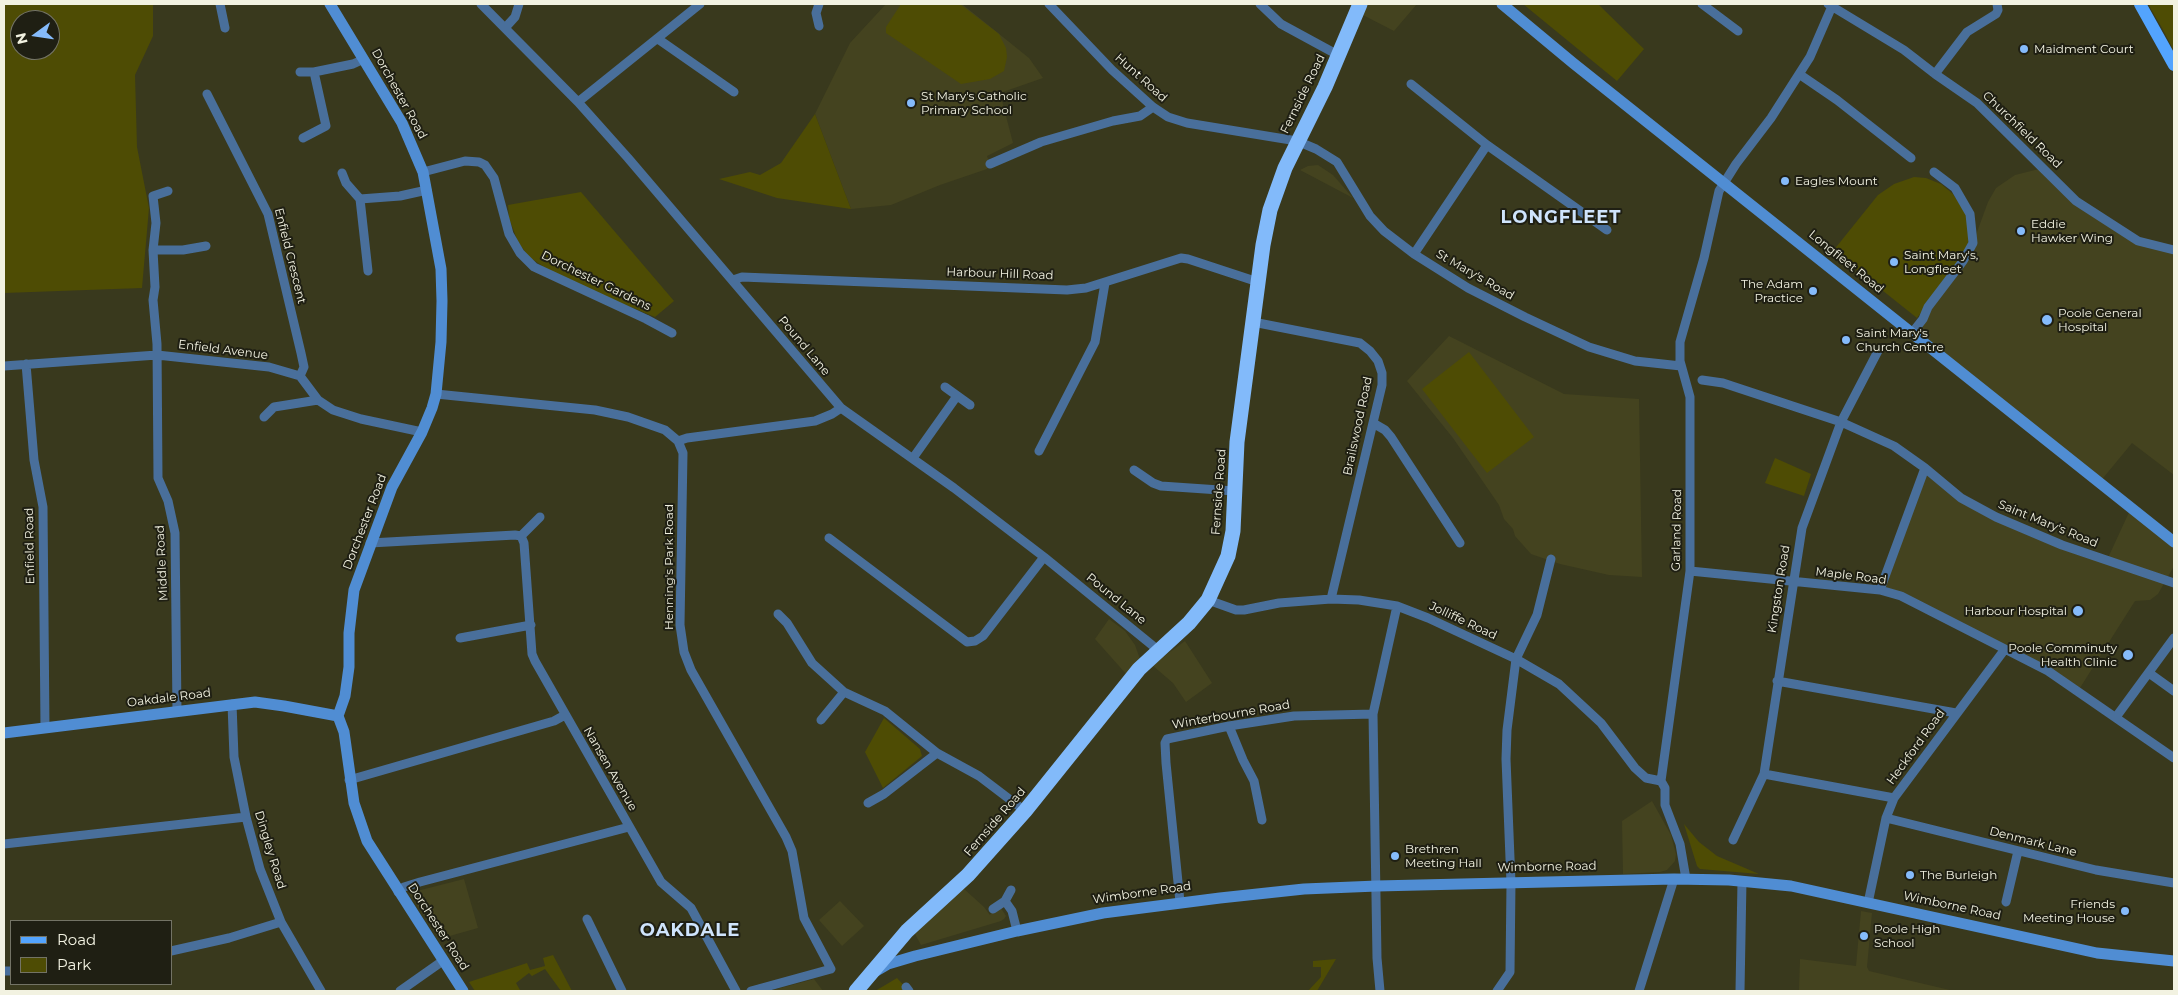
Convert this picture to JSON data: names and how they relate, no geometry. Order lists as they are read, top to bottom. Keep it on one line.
{"streets":{"highway":["Fernside Road","Wimborne Road"],"main road":["Dorchester Road","Longfleet Road","Oakdale Road"],"street":["Hunt Road","Churchfield Road","Enfield Crescent","Harbour Hill Road","St Mary's Road","Dorchester Gardens","Pound Lane","Enfield Avenue","Brailswood Road","Saint Mary's Road","Garland Road","Enfield Road","Middle Road","Henning's Park Road","Maple Road","Kingston Road","Jolliffe Road","Winterbourne Road","Heckford Road","Nansen Avenue","Denmark Lane","Dingley Road"]},"crossings":[["Hunt Road","Fernside Road"],["Hunt Road","St Mary's Road"],["Dorchester Road","Dorchester Gardens"],["Dorchester Road","Oakdale Road"],["Fernside Road","Harbour Hill Road"],["Fernside Road","St Mary's Road"],["Fernside Road","Pound Lane"],["Fernside Road","Brailswood Road"],["Fernside Road","Jolliffe Road"],["Fernside Road","Wimborne Road"],["Churchfield Road","Garland Road"],["Enfield Crescent","Enfield Avenue"],["Longfleet Road","Garland Road"],["Harbour Hill Road","Pound Lane"],["St Mary's Road","Garland Road"],["Enfield Avenue","Enfield Road"],["Enfield Avenue","Middle Road"],["Brailswood Road","Jolliffe Road"],["Saint Mary's Road","Kingston Road"],["Garland Road","Maple Road"],["Garland Road","Jolliffe Road"],["Garland Road","Wimborne Road"],["Enfield Road","Oakdale Road"],["Middle Road","Oakdale Road"],["Maple Road","Kingston Road"],["Maple Road","Heckford Road"],["Oakdale Road","Dingley Road"],["Winterbourne Road","Wimborne Road"],["Heckford Road","Denmark Lane"],["Heckford Road","Wimborne Road"]],"districts":["LONGFLEET","OAKDALE"],"places":["Maidment Court","St Mary's Catholic Primary School","Eagles Mount","Eddie Hawker Wing","Saint Mary's, Longfleet","The Adam Practice","Poole General Hospital","Saint Mary's Church Centre","Harbour Hospital","Poole Comminuty Health Clinic","Brethren Meeting Hall","The Burleigh","Friends Meeting House","Poole High School"],"legend":["Road","Park"],"north":"left"}
